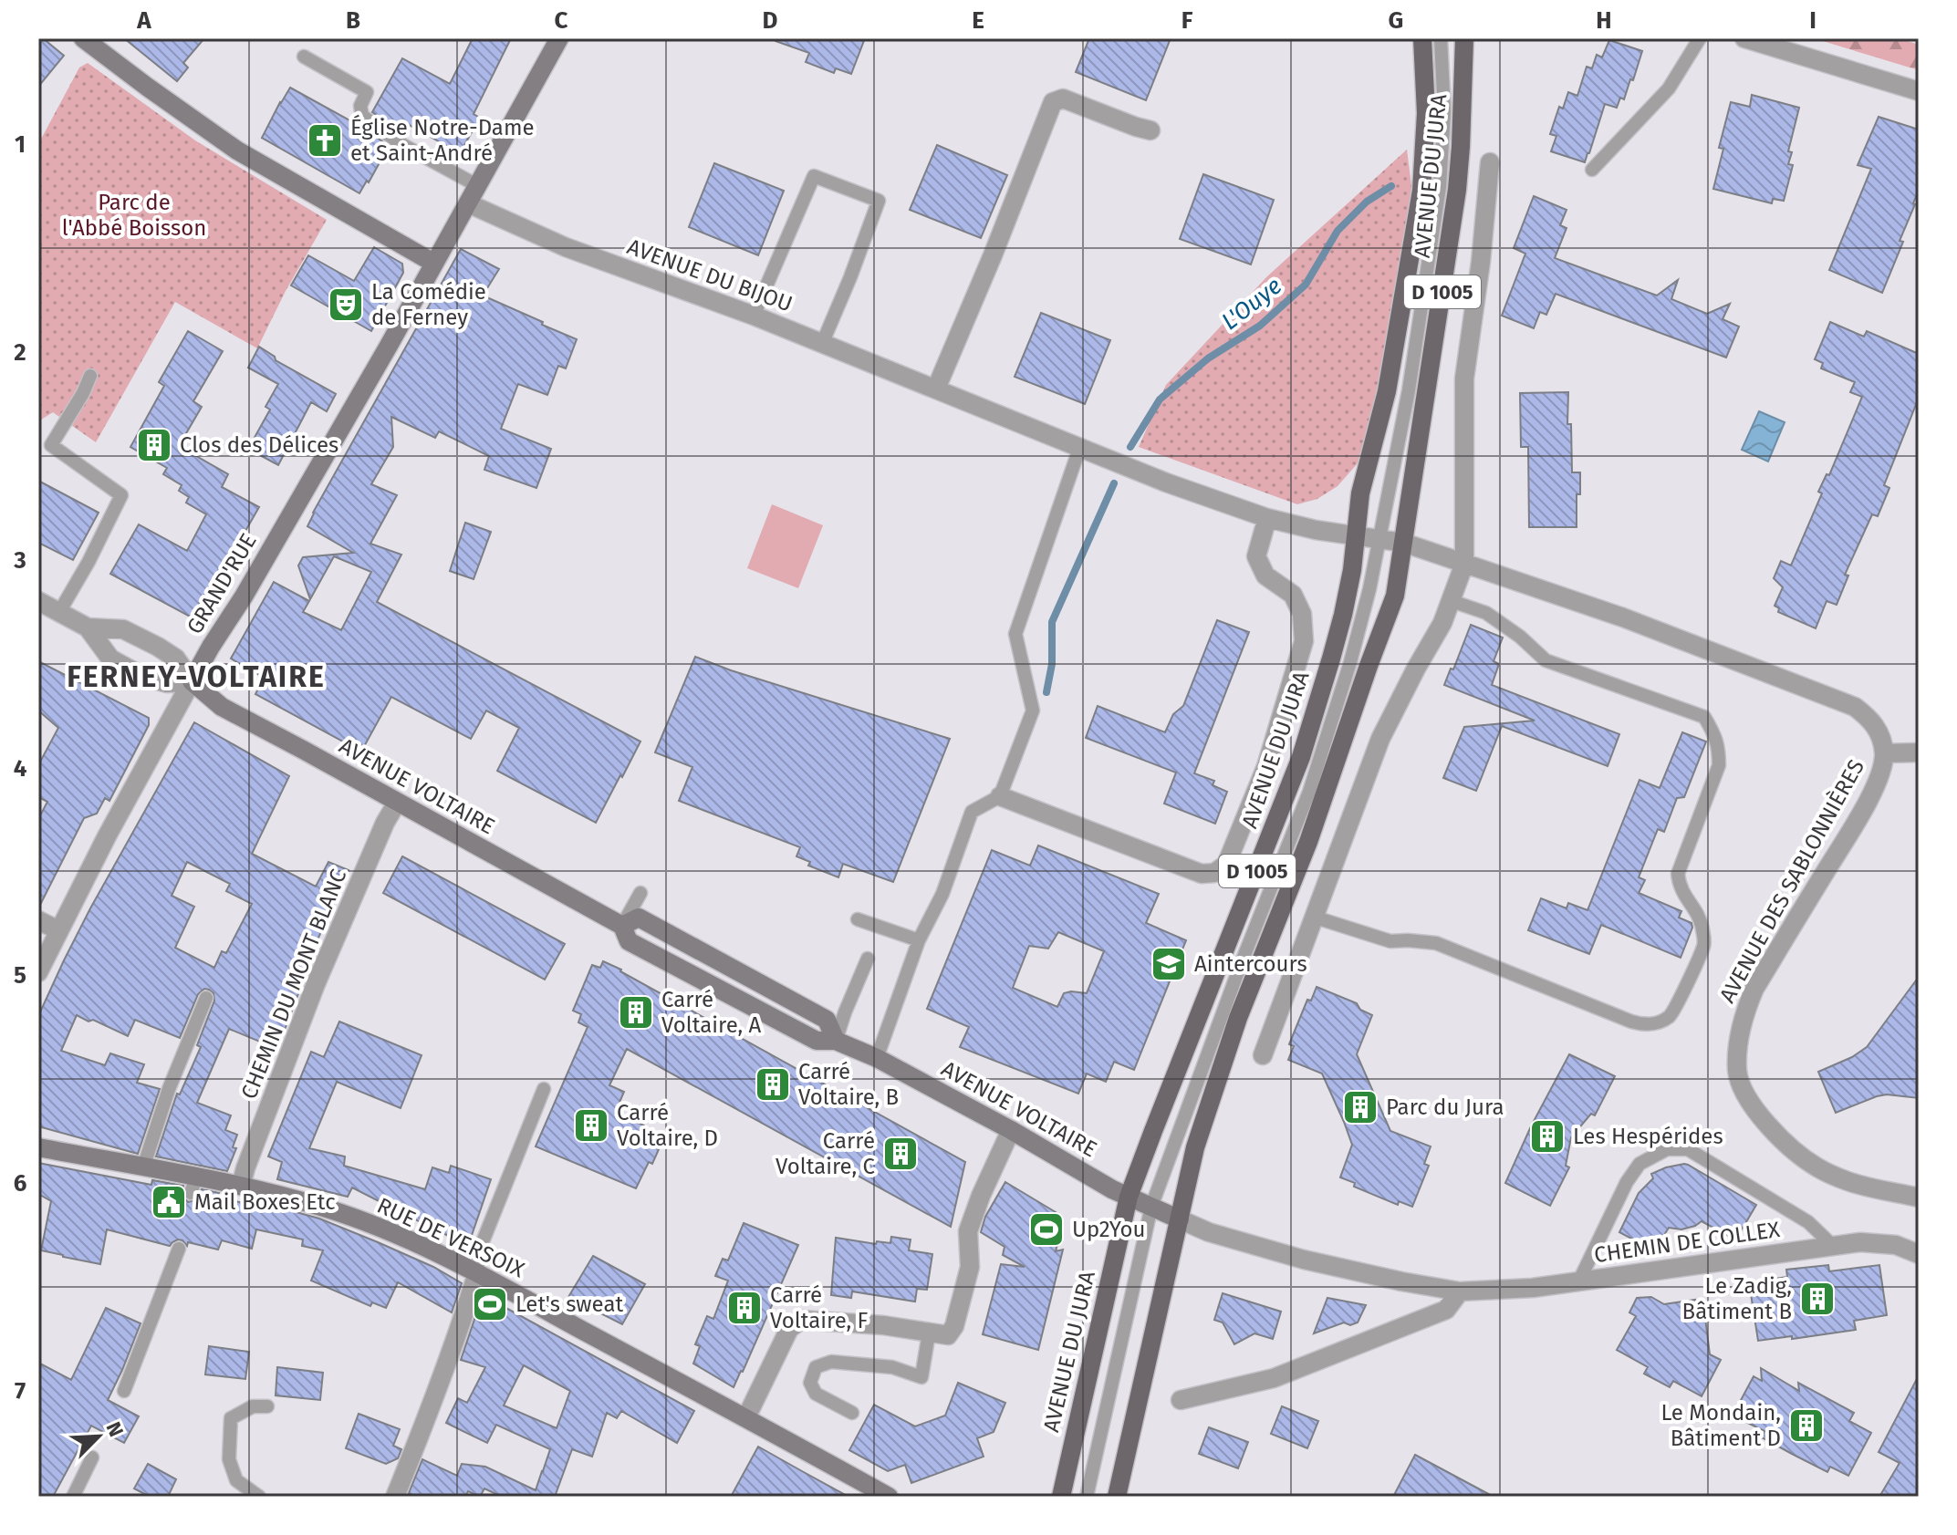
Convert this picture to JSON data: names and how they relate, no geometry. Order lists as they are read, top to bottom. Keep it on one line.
{"streets":{"main road":["AVENUE DU JURA","D 1005","GRAND'RUE","AVENUE VOLTAIRE","RUE DE VERSOIX"],"street":["AVENUE DU BIJOU","AVENUE DES SABLONNIÈRES","CHEMIN DU MONT BLANC","CHEMIN DE COLLEX"]},"crossings":[["AVENUE DU JURA","AVENUE DU BIJOU"],["AVENUE DU JURA","AVENUE VOLTAIRE"],["AVENUE DU JURA","AVENUE DES SABLONNIÈRES"],["AVENUE DU JURA","CHEMIN DE COLLEX"],["AVENUE DU BIJOU","GRAND'RUE"],["AVENUE DU BIJOU","AVENUE DES SABLONNIÈRES"],["GRAND'RUE","AVENUE VOLTAIRE"],["AVENUE VOLTAIRE","CHEMIN DU MONT BLANC"],["AVENUE VOLTAIRE","CHEMIN DE COLLEX"],["CHEMIN DU MONT BLANC","RUE DE VERSOIX"]],"districts":["FERNEY-VOLTAIRE"],"water":["L'Ouye"],"parks":["Parc de l'Abbé Boisson"],"places":{"church":["Église Notre-Dame et Saint-André"],"theatre":["La Comédie de Ferney"],"building":["Clos des Délices","Carré Voltaire, A","Carré Voltaire, B","Parc du Jura","Carré Voltaire, D","Les Hespérides","Carré Voltaire, C","Le Zadig, Bâtiment B","Carré Voltaire, F","Le Mondain, Bâtiment D"],"school or university":["Aintercours"],"public building":["Mail Boxes Etc"],"sports":["Up2You","Let's sweat"]},"north":"top right","grid":{"columns":["A","B","C","D","E","F","G","H","I"],"rows":["1","2","3","4","5","6","7"]}}
